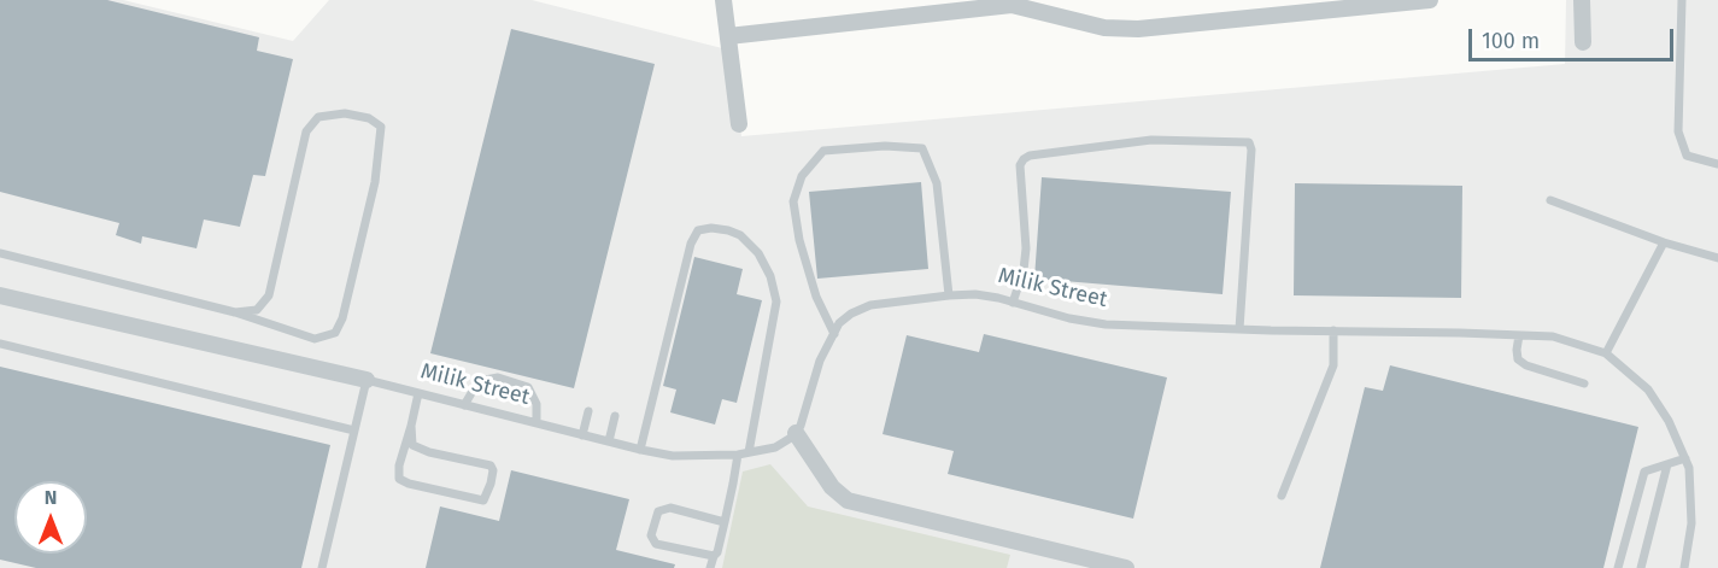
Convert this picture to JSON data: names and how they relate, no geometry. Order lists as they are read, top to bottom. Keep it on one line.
{"streets":{"street":["Milik Street"]},"scale_bar":"100 m","north":"top"}
